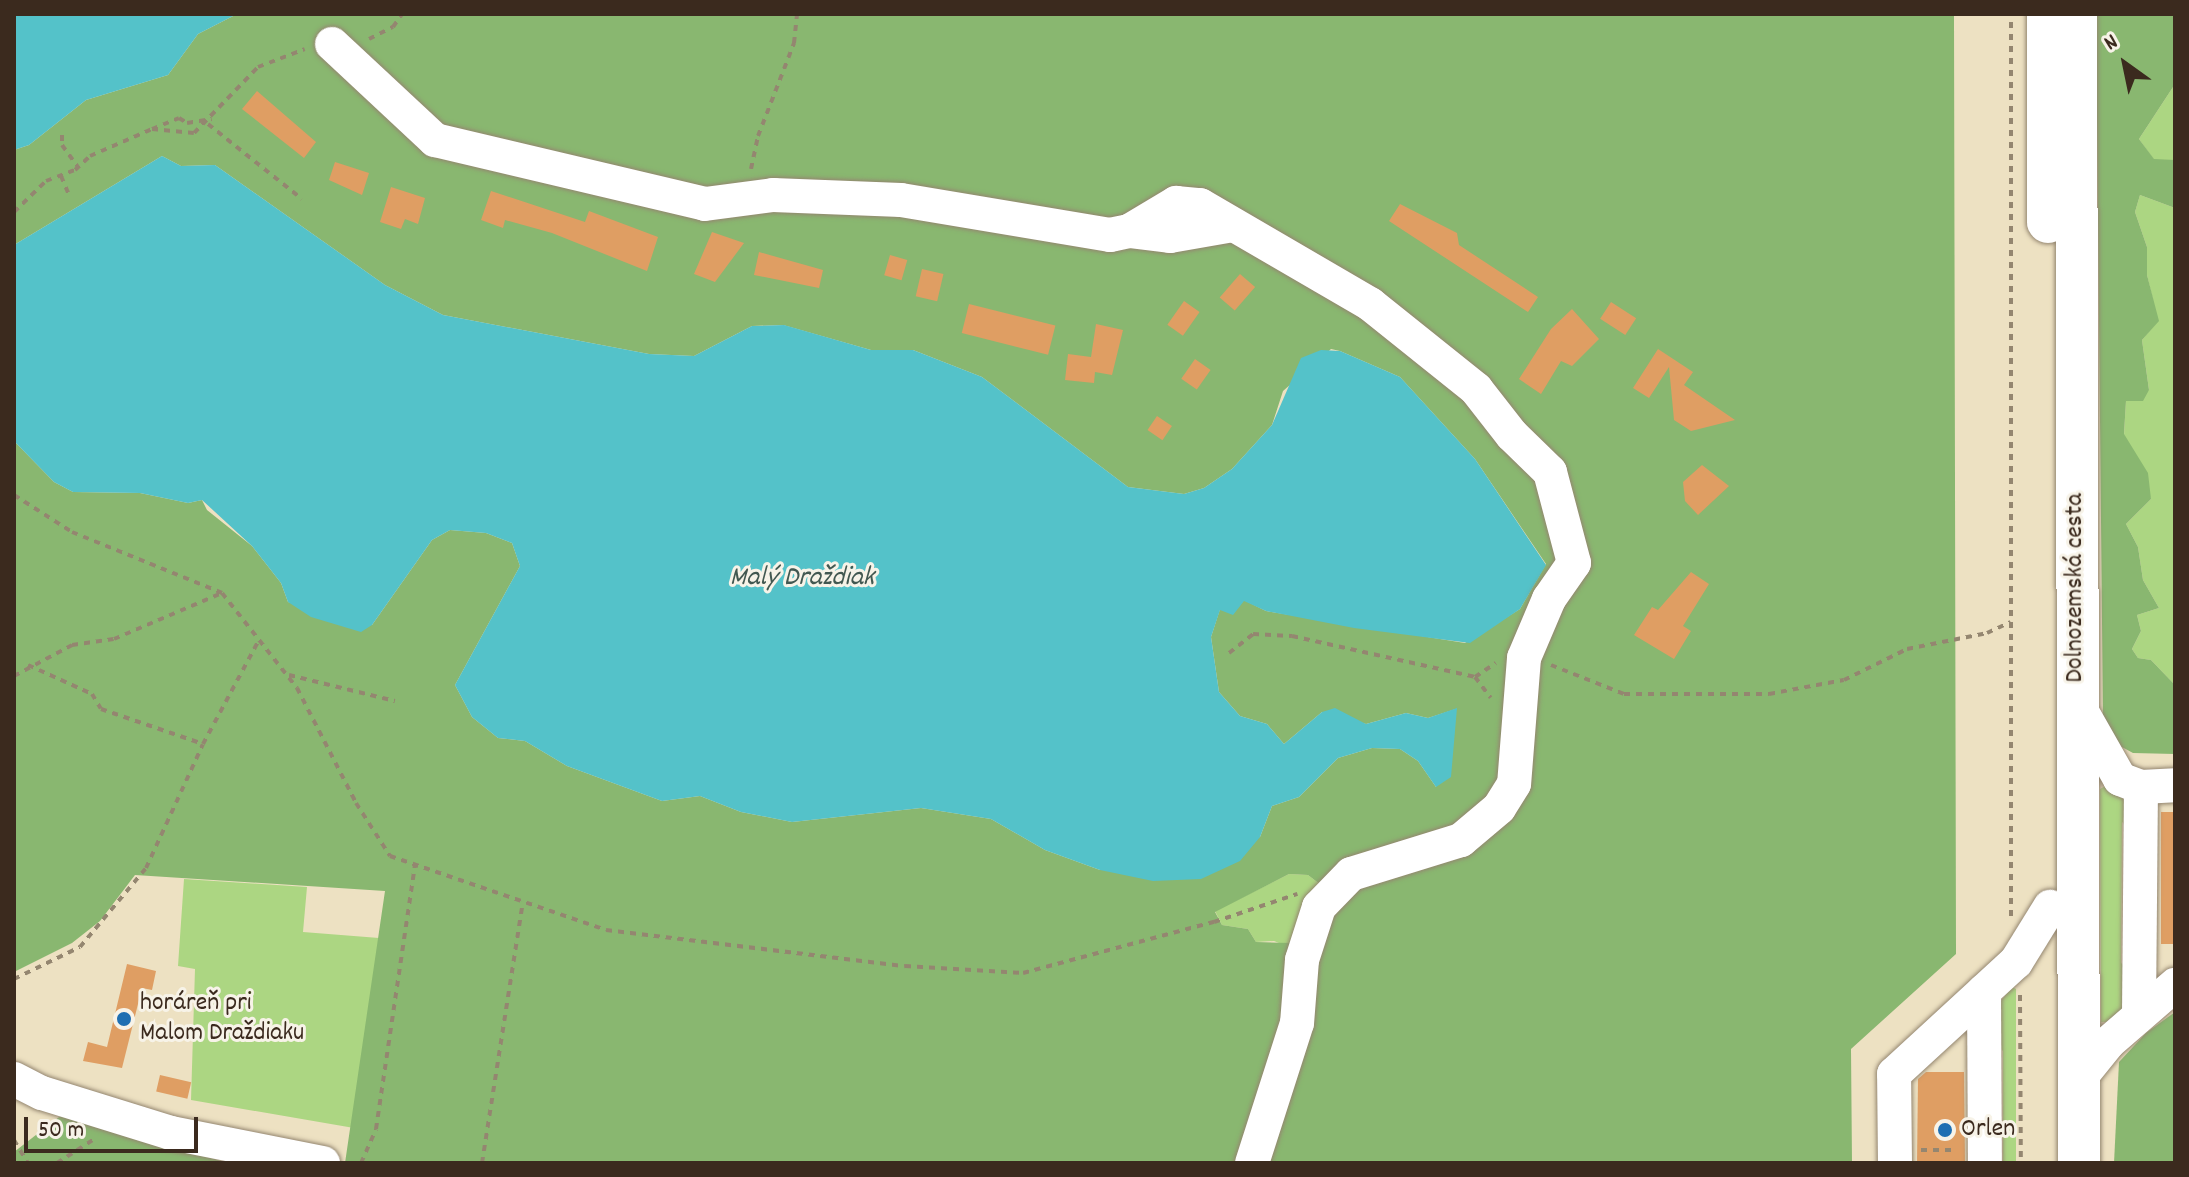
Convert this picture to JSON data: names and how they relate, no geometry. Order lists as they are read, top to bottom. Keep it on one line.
{"streets":{"main road":["Dolnozemská cesta"]},"water":["Malý Draždiak"],"places":["horáreň pri Malom Draždiaku","Orlen"],"scale_bar":"50 m","north":"top left"}
